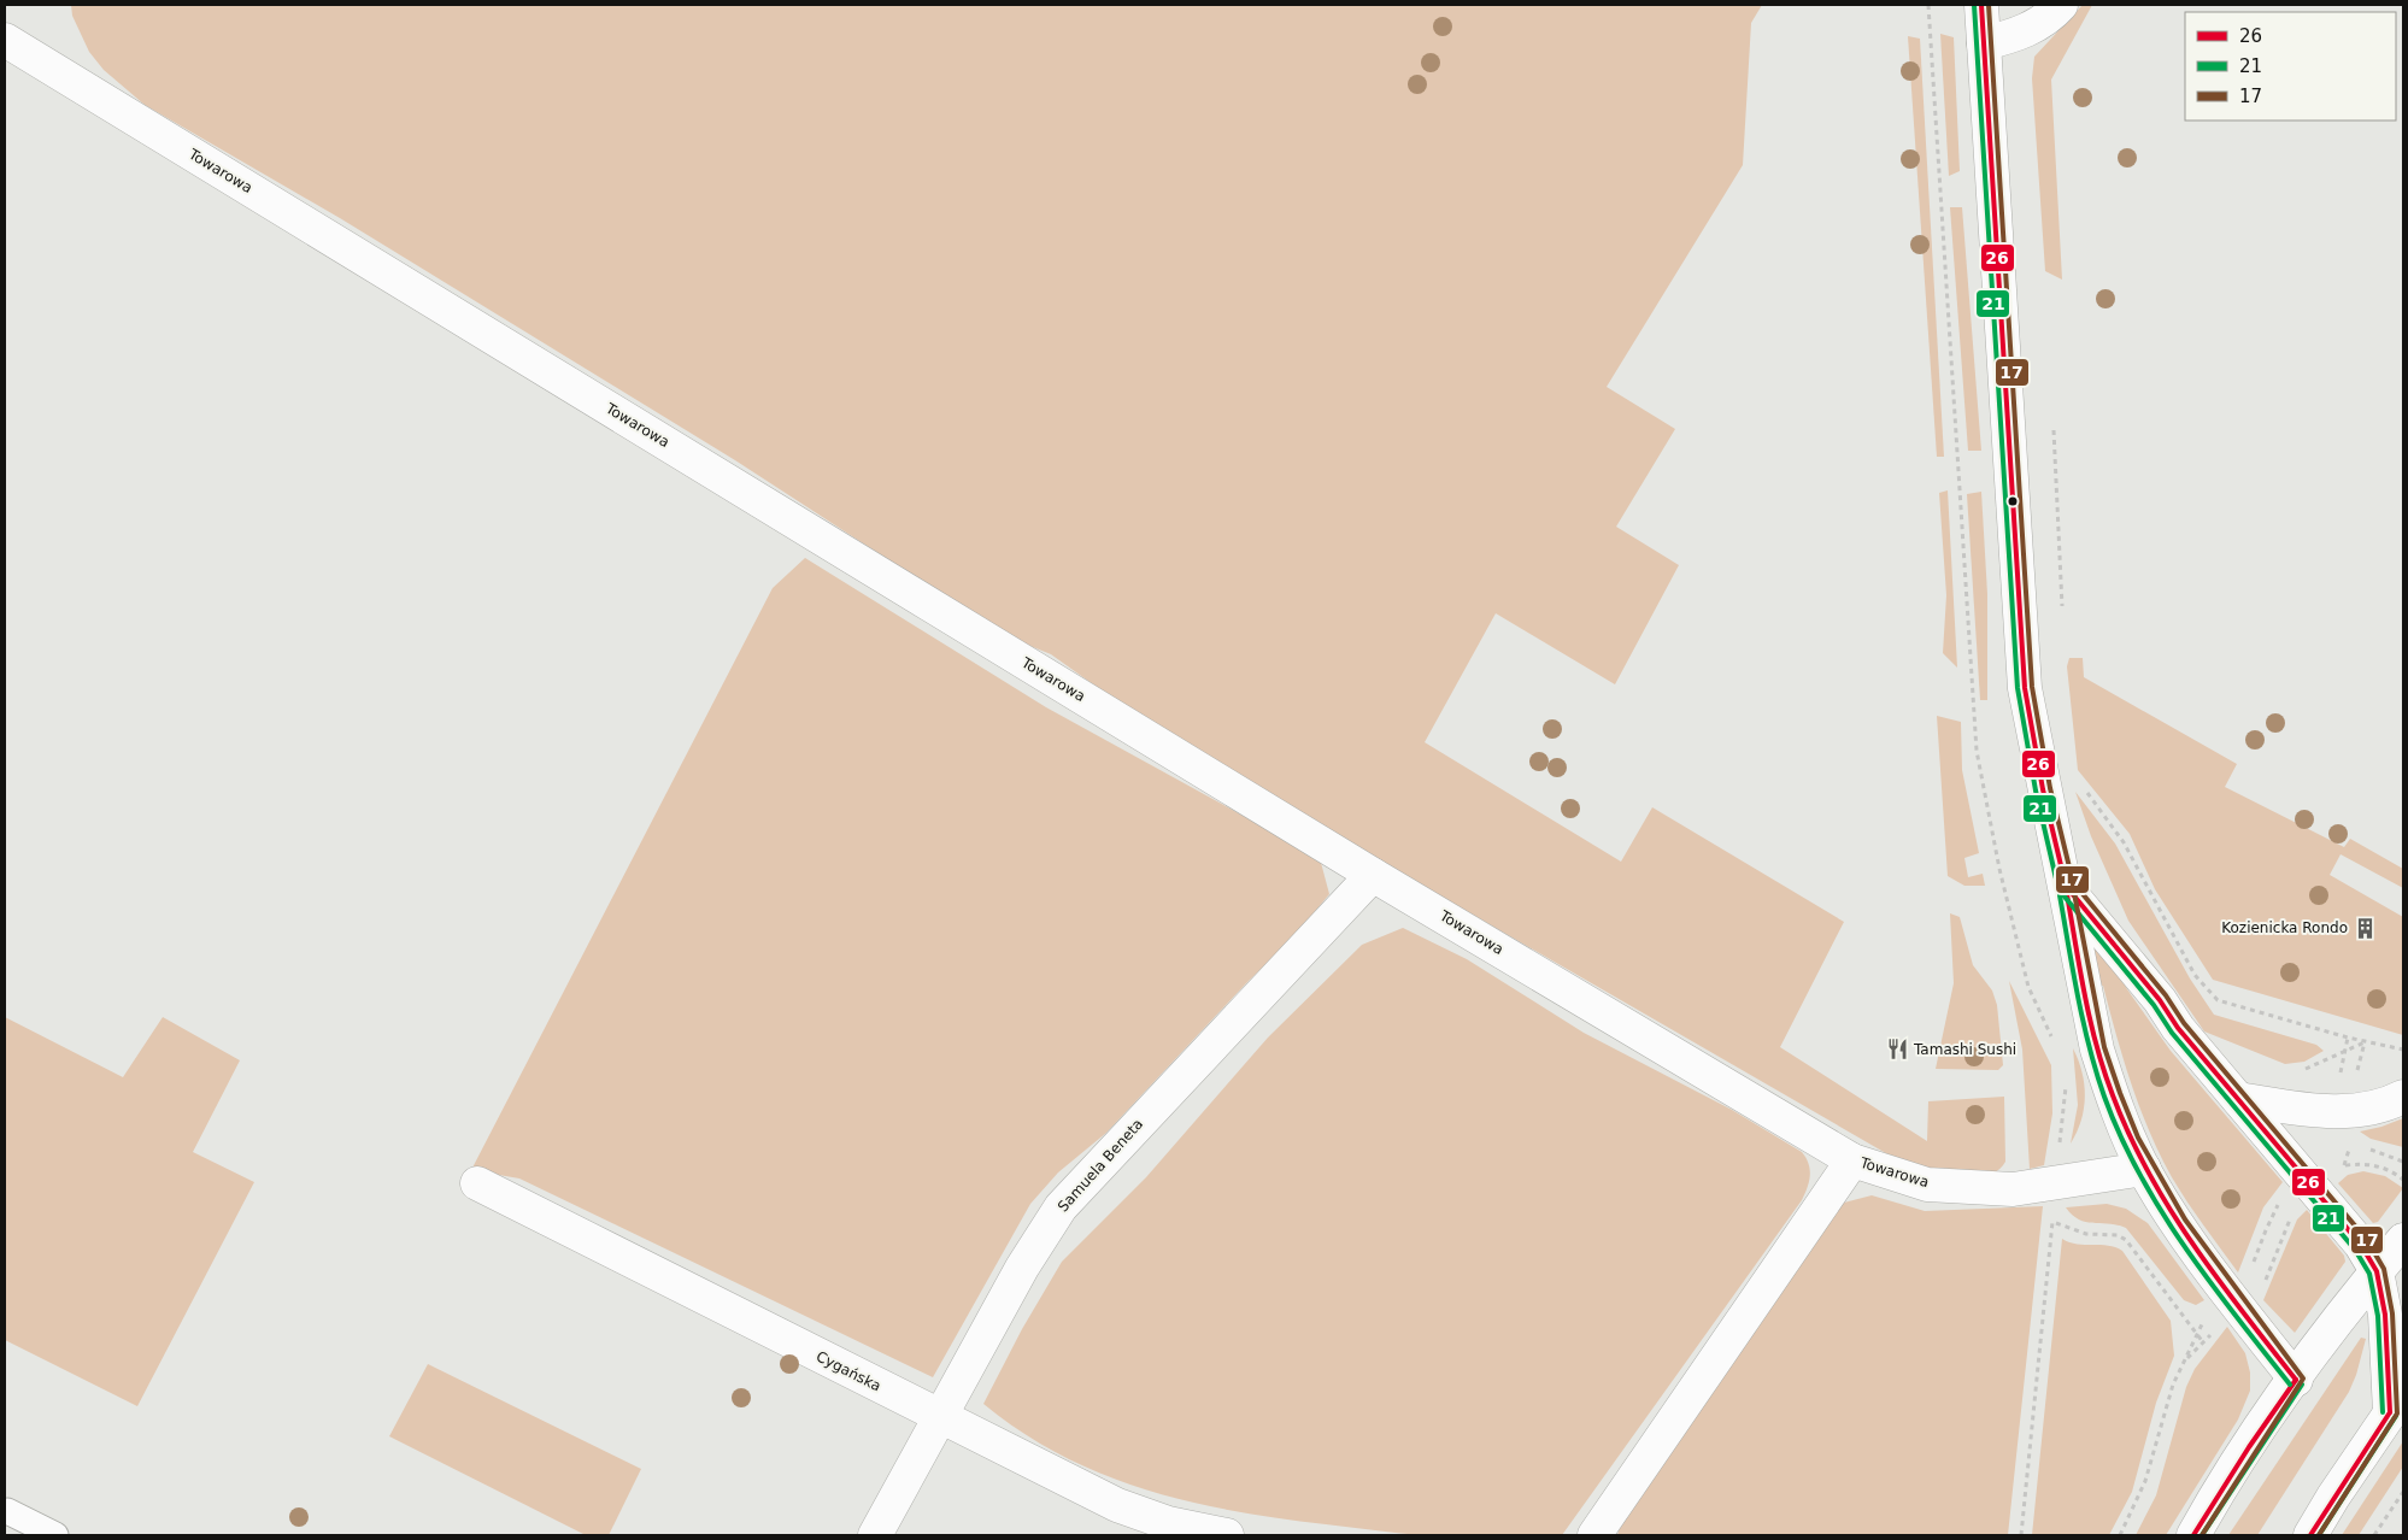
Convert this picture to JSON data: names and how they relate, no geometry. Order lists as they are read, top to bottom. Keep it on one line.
{"streets":{"street":["Towarowa","Samuela Beneta","Cygańska"]},"crossings":[["Towarowa","Samuela Beneta"],["Samuela Beneta","Cygańska"]],"places":{"building":["Kozienicka Rondo"],"restaurant":["Tamashi Sushi"]},"lines":["transit line 26","transit line 21","transit line 17"],"legend":["26","21","17"]}
